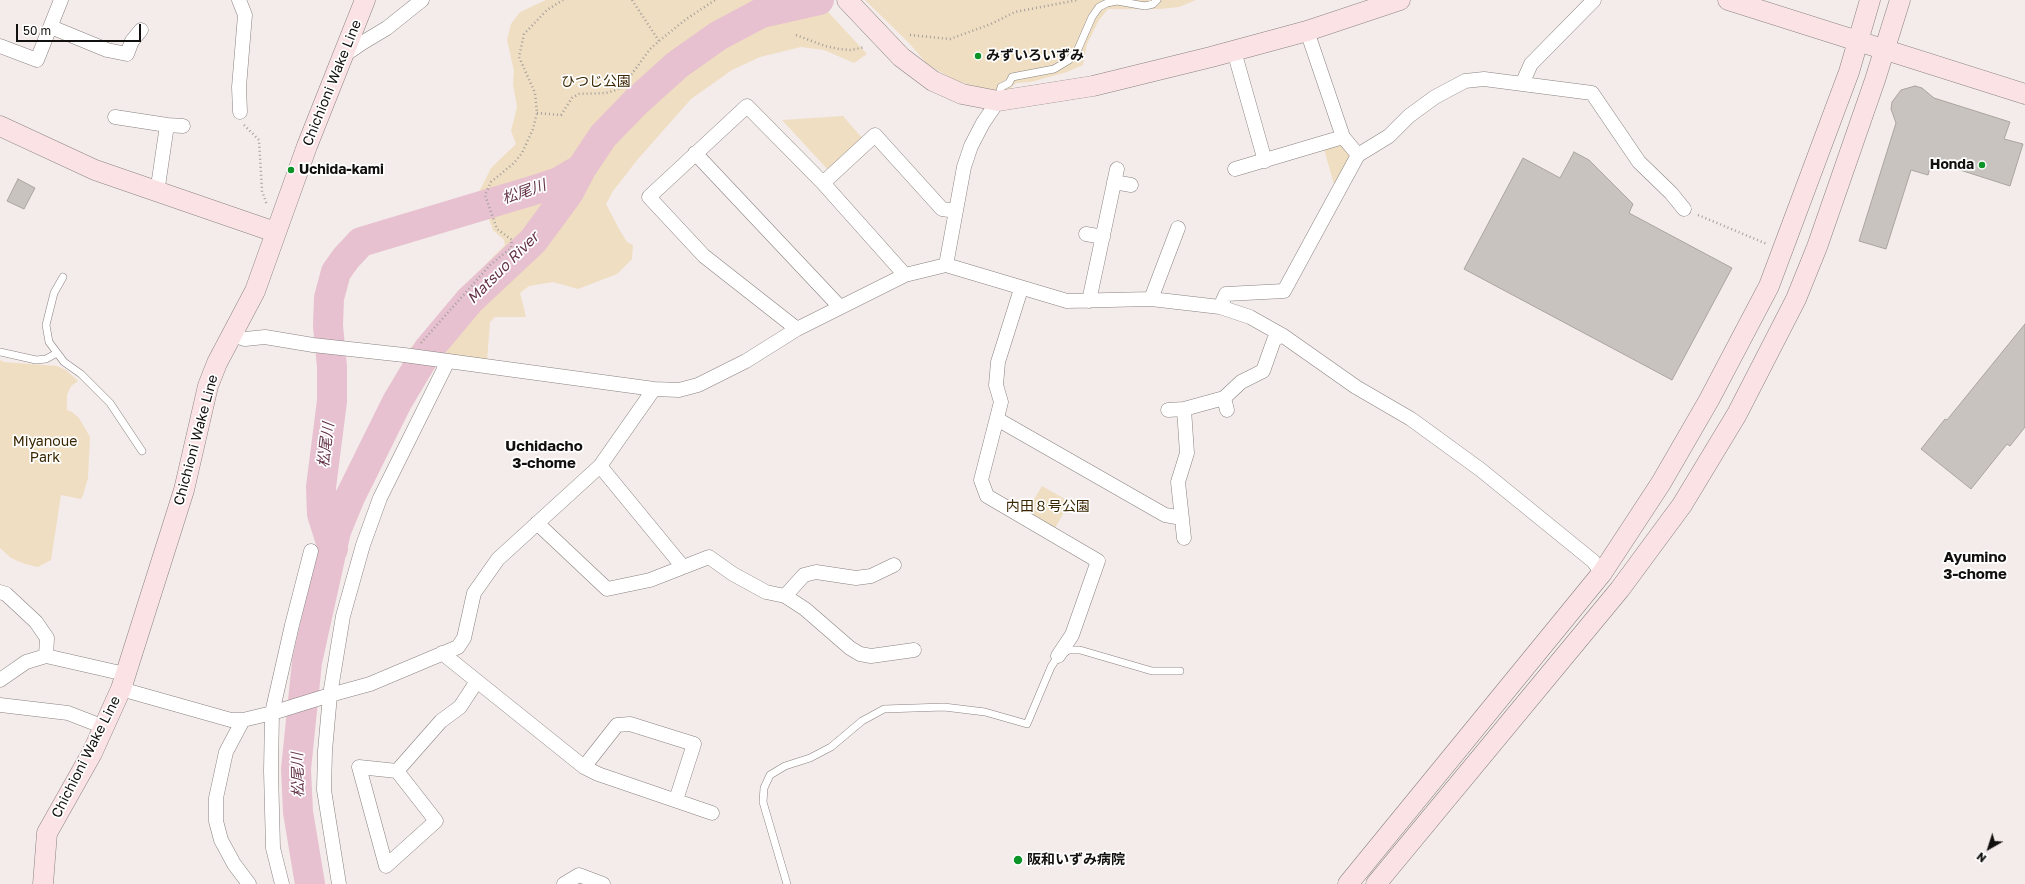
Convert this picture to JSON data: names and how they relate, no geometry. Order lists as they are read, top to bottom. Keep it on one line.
{"streets":{"street":["Chichioni Wake Line"]},"districts":["Uchidacho 3-chome","Ayumino 3-chome"],"water":["松尾川","Matsuo River"],"parks":["ひつじ公園","Miyanoue Park","内田８号公園"],"places":["みずいろいずみ","Honda","Uchida-kami","阪和いずみ病院"],"scale_bar":"50 m","north":"bottom left"}
